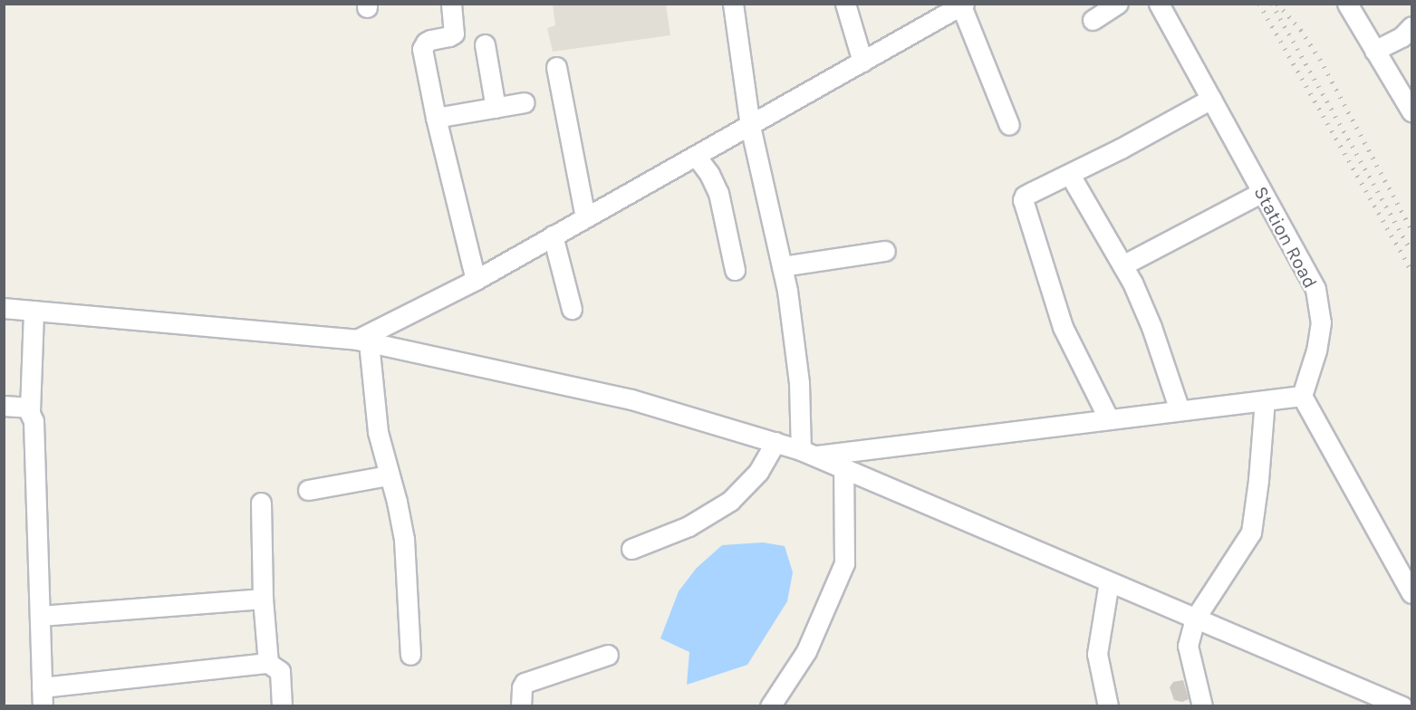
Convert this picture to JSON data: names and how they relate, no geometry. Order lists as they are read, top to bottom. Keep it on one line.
{"streets":{"street":["Station Road"]}}
